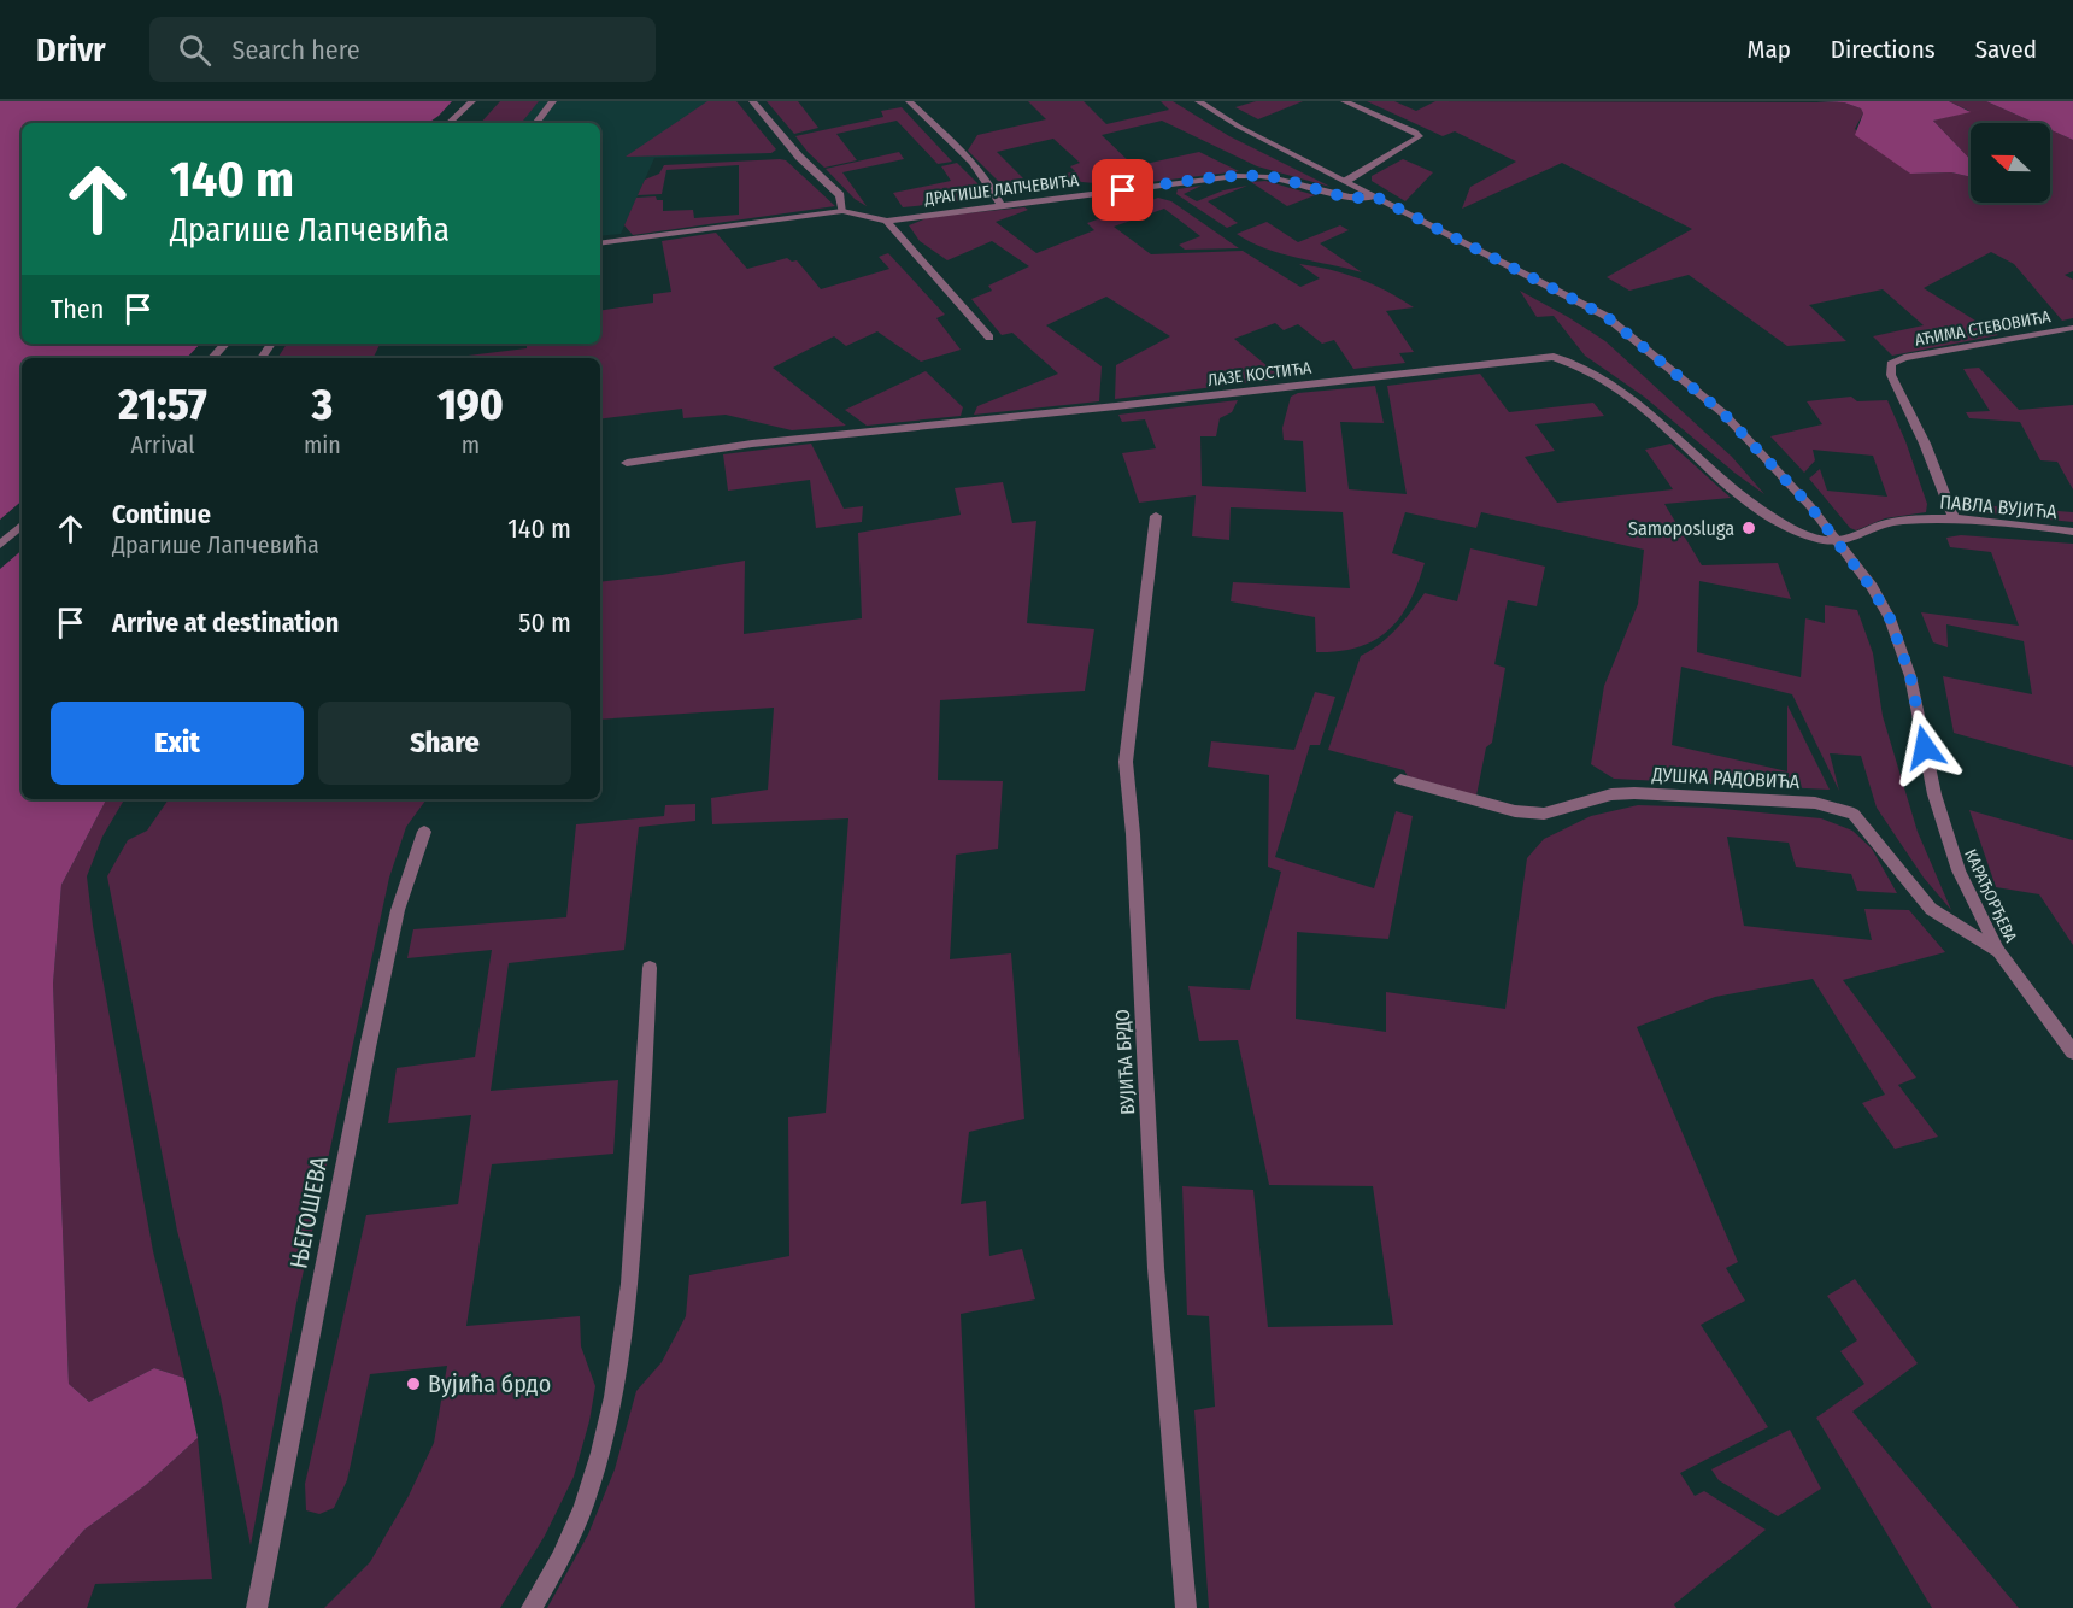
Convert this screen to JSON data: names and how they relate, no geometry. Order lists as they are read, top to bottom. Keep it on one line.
{"streets":{"street":["ДРАГИШЕ ЛАПЧЕВИЋА","АЋИМА СТЕВОВИЋА","ЛАЗЕ КОСТИЋА","ПАВЛА ВУЈИЋА","ДУШКА РАДОВИЋА","КАРАЂОРЂЕВА","ВУЈИЋА БРДО","ЊЕГОШЕВА"]},"crossings":[["ДРАГИШЕ ЛАПЧЕВИЋА","КАРАЂОРЂЕВА"],["АЋИМА СТЕВОВИЋА","ПАВЛА ВУЈИЋА"],["ЛАЗЕ КОСТИЋА","ПАВЛА ВУЈИЋА"],["ЛАЗЕ КОСТИЋА","КАРАЂОРЂЕВА"],["ПАВЛА ВУЈИЋА","КАРАЂОРЂЕВА"],["ДУШКА РАДОВИЋА","КАРАЂОРЂЕВА"]],"places":["Samoposluga","Вујића брдо"],"north":"left","page":{"header":"Drivr","search":"Search here","nav":["Map","Directions","Saved"],"turn":["140 m","Драгише Лапчевића"],"then":"Then","eta":["21:57","Arrival","3","min","190","m"],"list":[{"name":"Continue","note":"Драгише Лапчевића","value":"140 m"},{"name":"Arrive at destination","value":"50 m"}],"buttons":["Exit","Share"]}}
